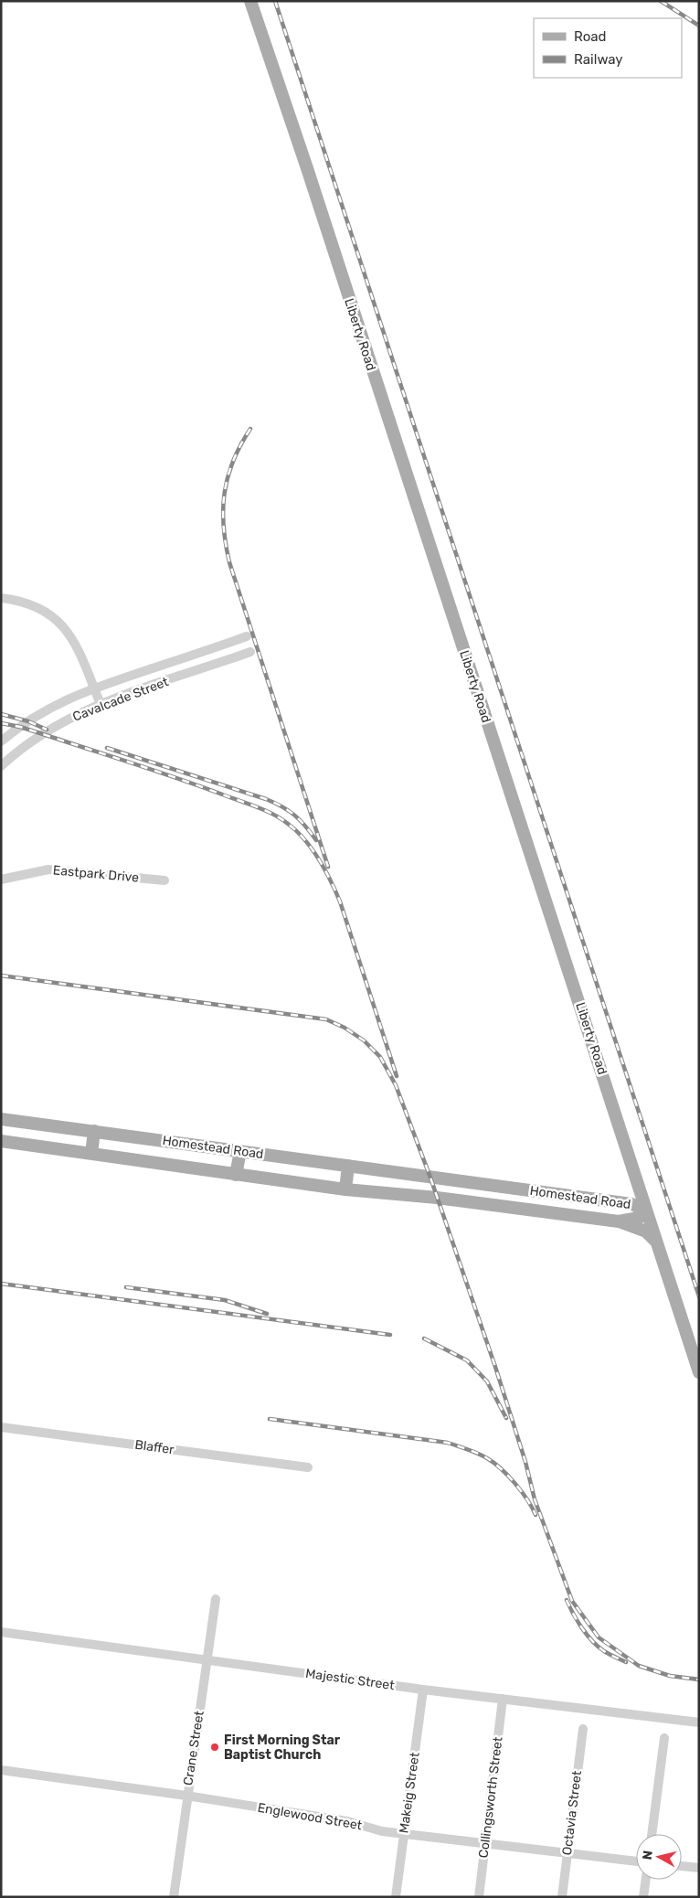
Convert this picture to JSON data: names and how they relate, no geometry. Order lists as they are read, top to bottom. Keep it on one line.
{"streets":{"main road":["Liberty Road","Homestead Road"],"street":["Cavalcade Street","Eastpark Drive","Blaffer","Majestic Street","Crane Street","Makeig Street","Collingsworth Street","Octavia Street","Englewood Street"]},"crossings":[["Liberty Road","Homestead Road"],["Majestic Street","Crane Street"],["Majestic Street","Makeig Street"],["Majestic Street","Collingsworth Street"],["Crane Street","Englewood Street"],["Makeig Street","Englewood Street"],["Collingsworth Street","Englewood Street"],["Octavia Street","Englewood Street"]],"places":["First Morning Star Baptist Church"],"legend":["Road","Railway"],"north":"left"}
